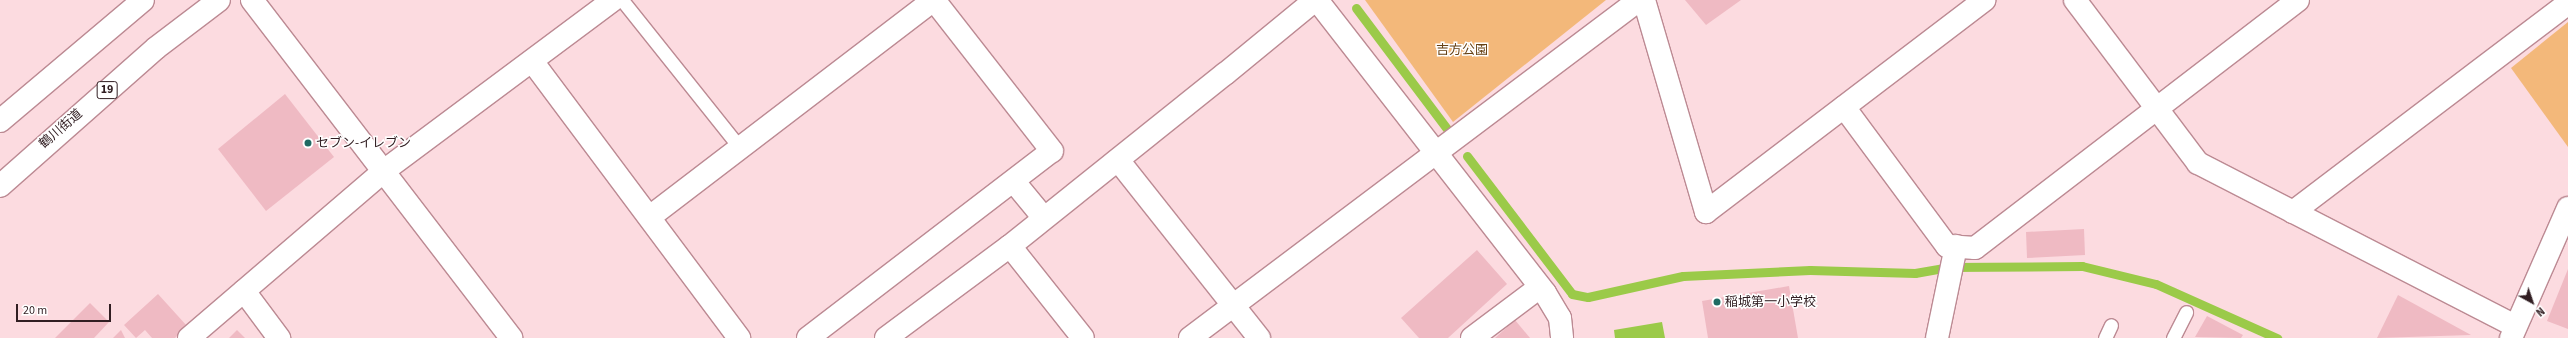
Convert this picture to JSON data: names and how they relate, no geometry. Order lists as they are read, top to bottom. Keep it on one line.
{"streets":{"street":["19","鶴川街道"]},"parks":["吉方公園"],"places":["セブン-イレブン","稲城第一小学校"],"scale_bar":"20 m","north":"bottom right"}
